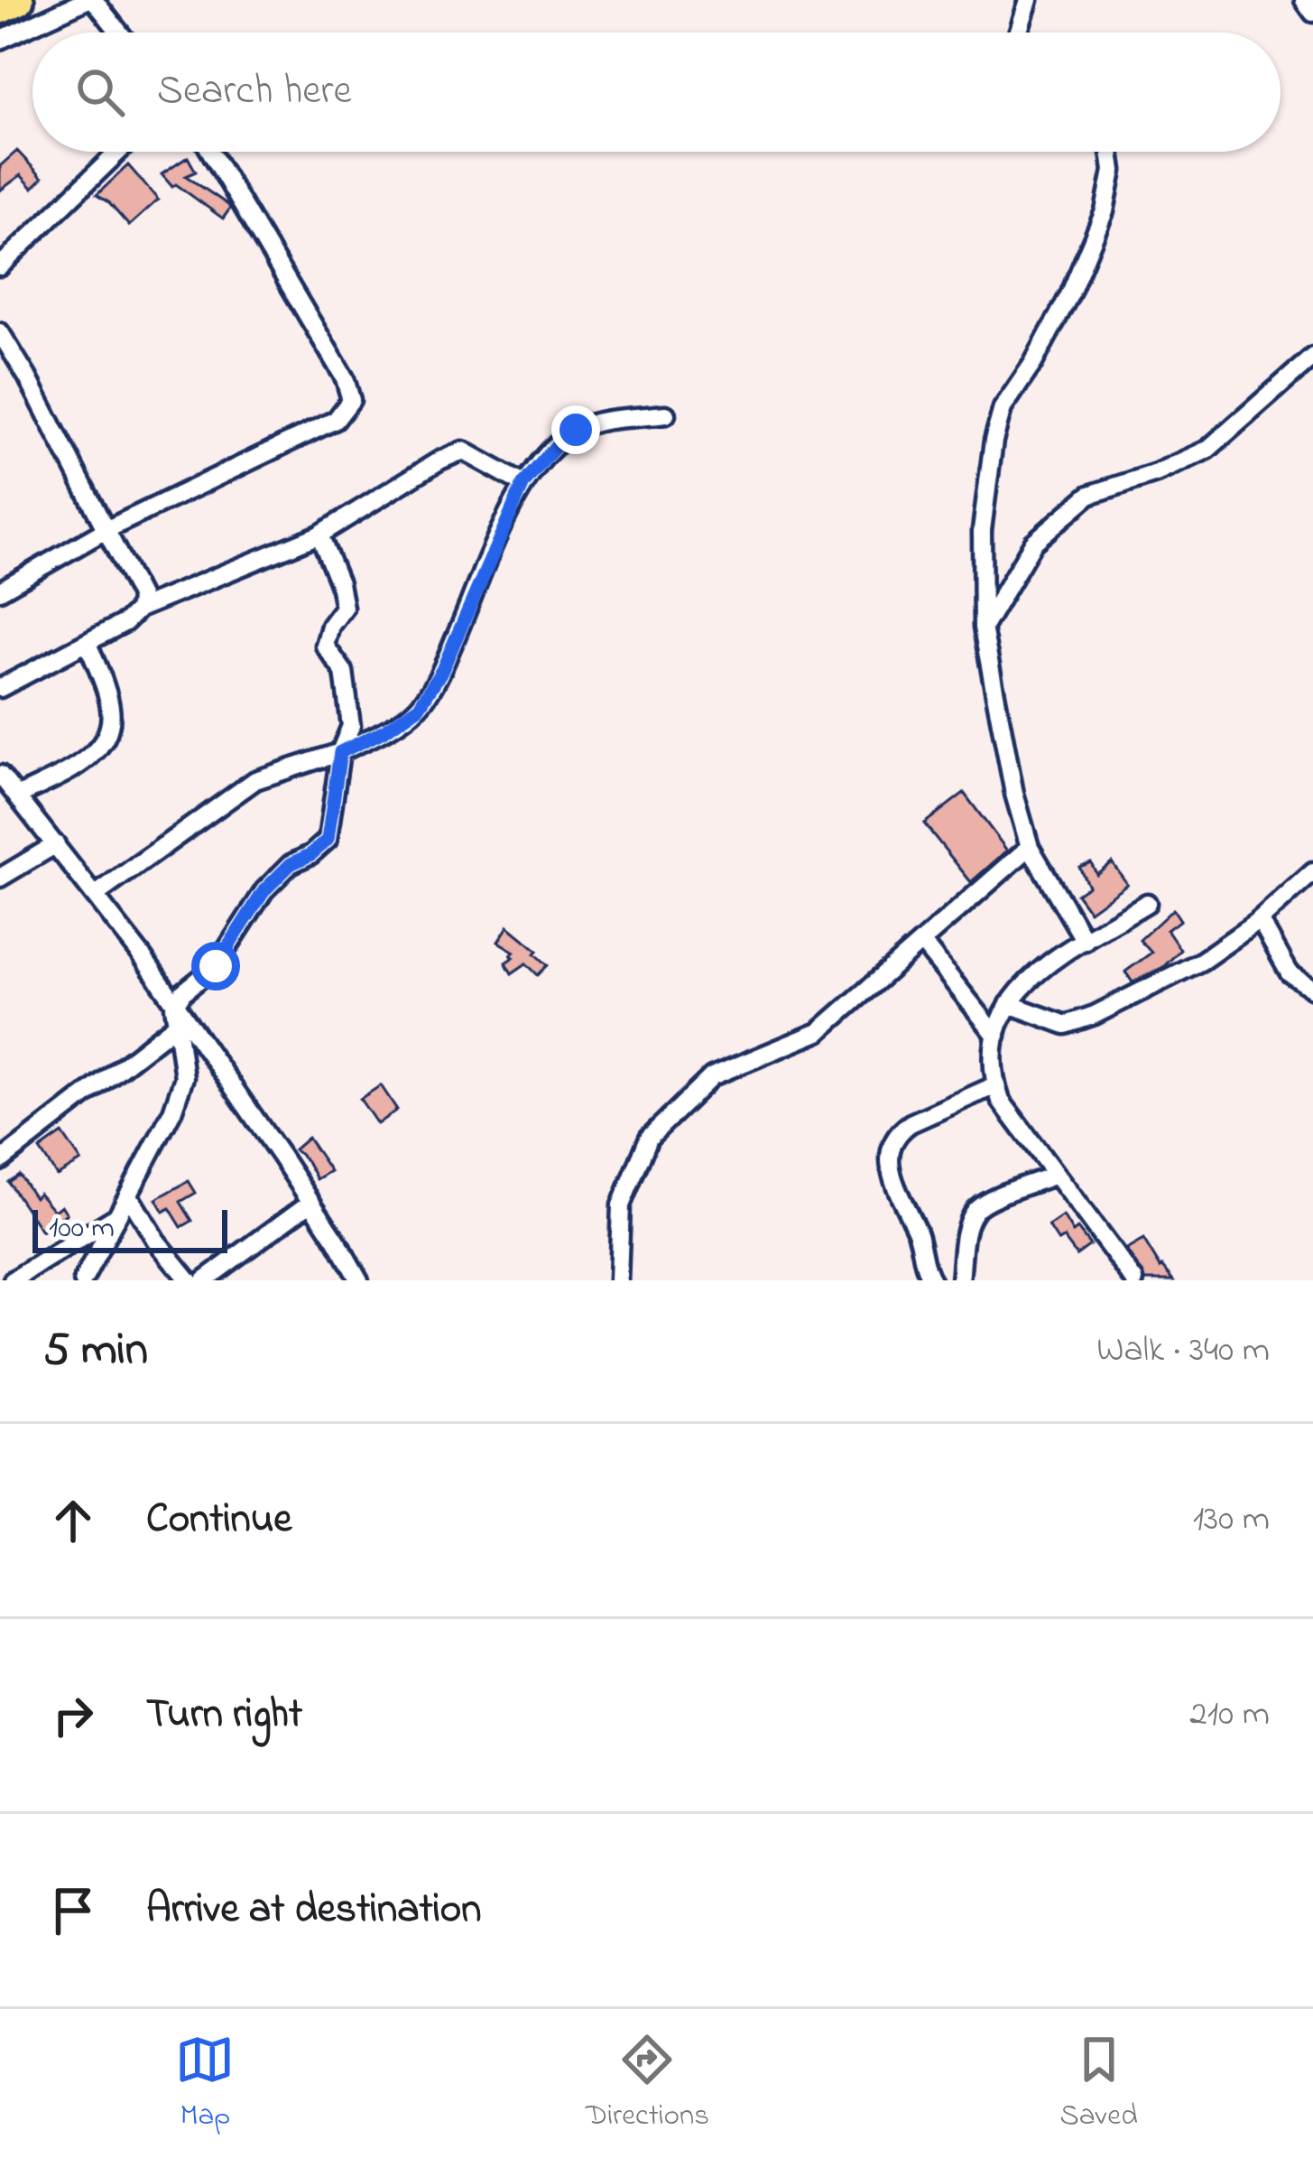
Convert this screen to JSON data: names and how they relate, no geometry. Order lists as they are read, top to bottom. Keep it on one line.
{"scale_bar":"100 m","page":{"search":"Search here","scale":"100 m","heading":["5 min","Walk · 340 m"],"list":[["Continue","130 m"],["Turn right","210 m"],"Arrive at destination"],"nav":["Map","Directions","Saved"]}}
